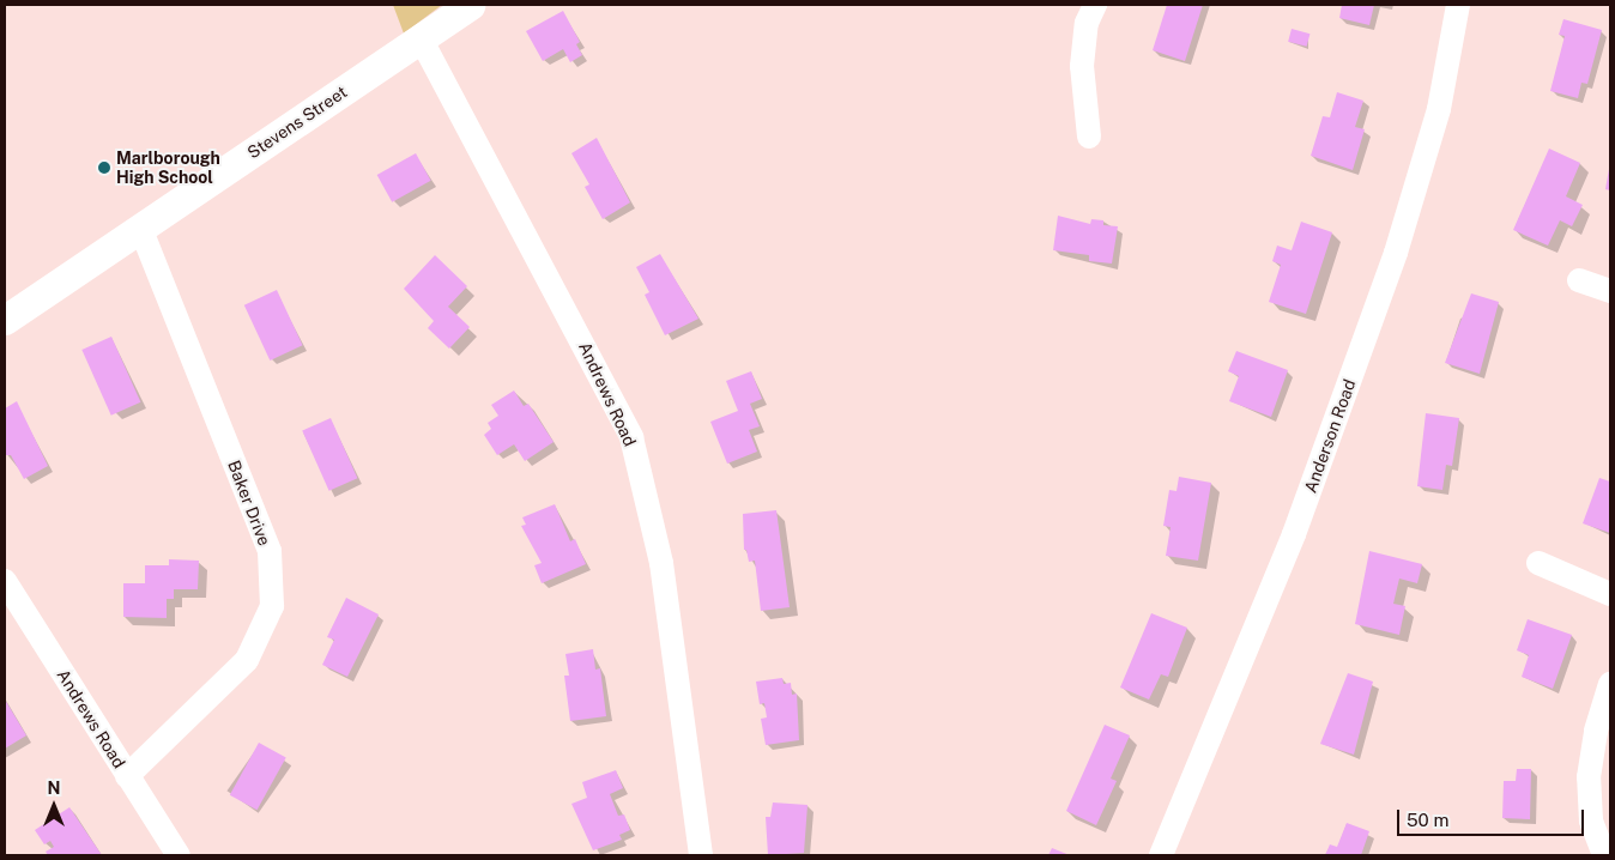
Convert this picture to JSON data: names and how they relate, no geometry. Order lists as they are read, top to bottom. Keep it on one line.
{"streets":{"street":["Stevens Street","Andrews Road","Anderson Road","Baker Drive"]},"crossings":[["Stevens Street","Andrews Road"],["Stevens Street","Baker Drive"],["Andrews Road","Baker Drive"]],"places":["Marlborough High School"],"scale_bar":"50 m","north":"top"}
